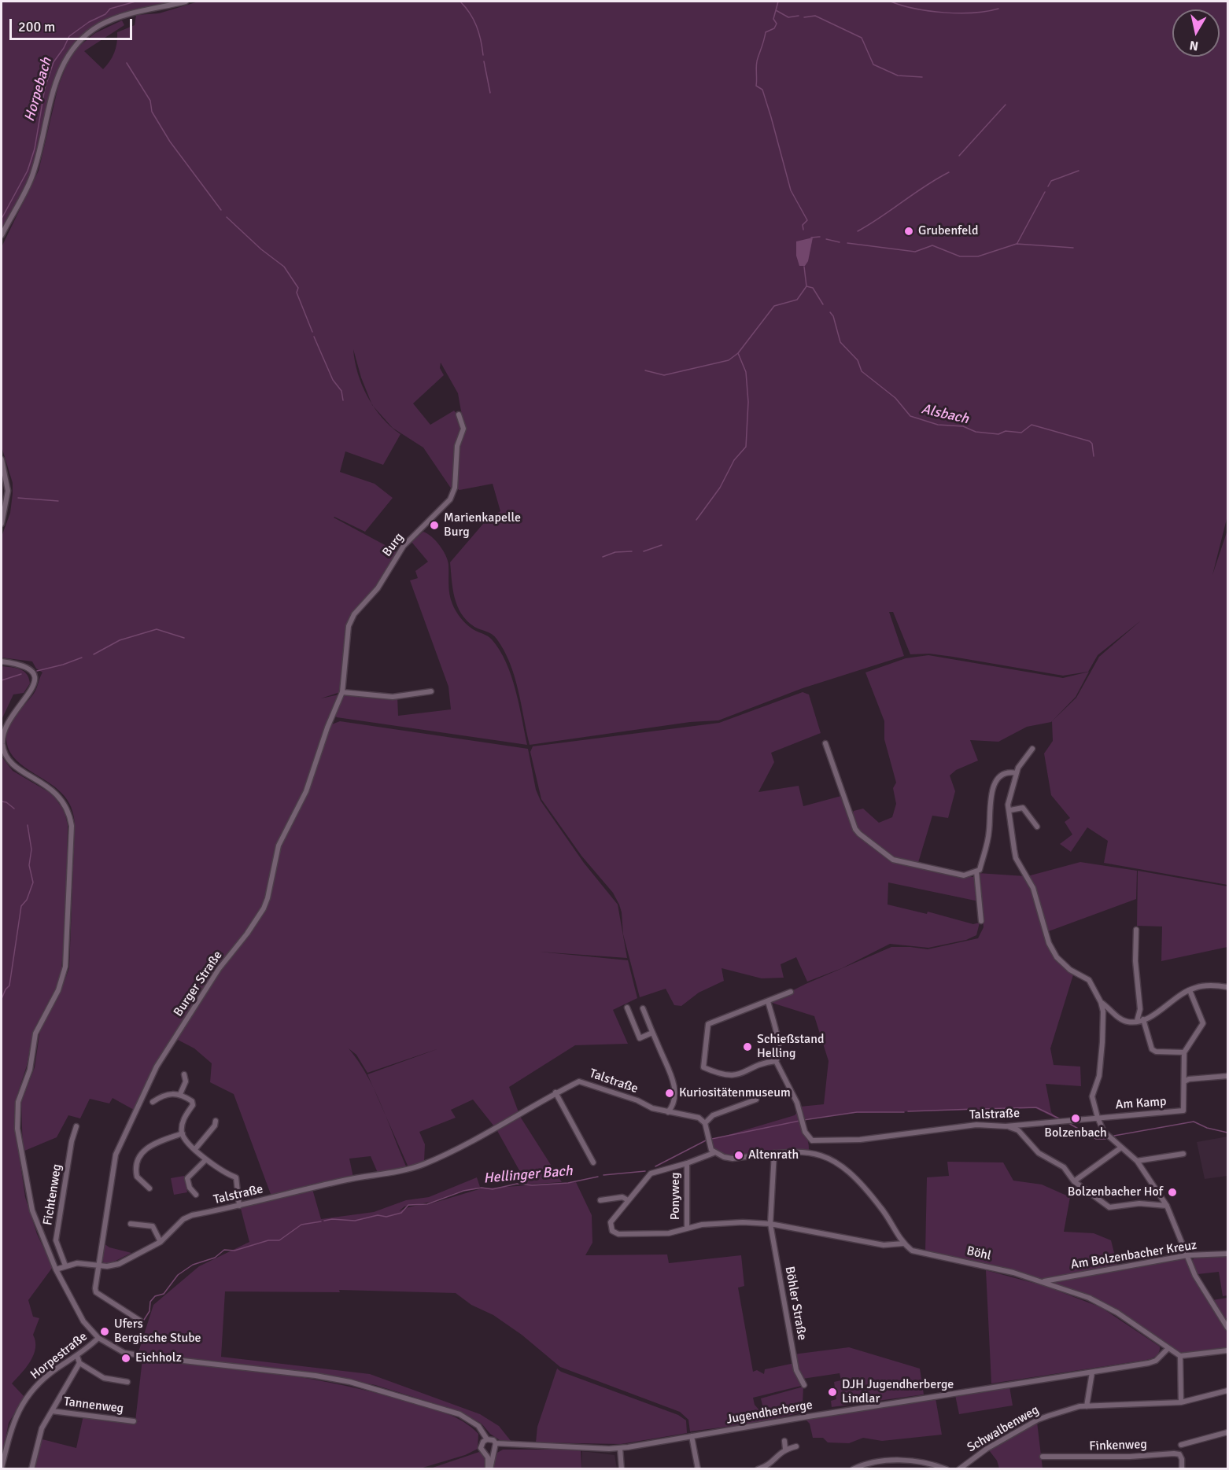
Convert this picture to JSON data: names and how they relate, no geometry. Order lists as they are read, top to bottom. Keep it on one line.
{"streets":{"street":["Burg","Burger Straße","Talstraße","Am Kamp","Fichtenweg","Ponyweg","Böhl","Am Bolzenbacher Kreuz","Böhler Straße","Horpestraße","Tannenweg","Jugendherberge","Schwalbenweg","Finkenweg"]},"crossings":[["Burg","Burger Straße"],["Burger Straße","Talstraße"],["Talstraße","Am Kamp"],["Talstraße","Fichtenweg"],["Böhl","Am Bolzenbacher Kreuz"],["Böhl","Jugendherberge"]],"water":["Horpebach","Alsbach","Hellinger Bach"],"places":["Grubenfeld","Marienkapelle Burg","Schießstand Helling","Kuriositätenmuseum","Bolzenbach","Altenrath","Bolzenbacher Hof","Ufers Bergische Stube","Eichholz","DJH Jugendherberge Lindlar"],"scale_bar":"200 m","north":"bottom"}
